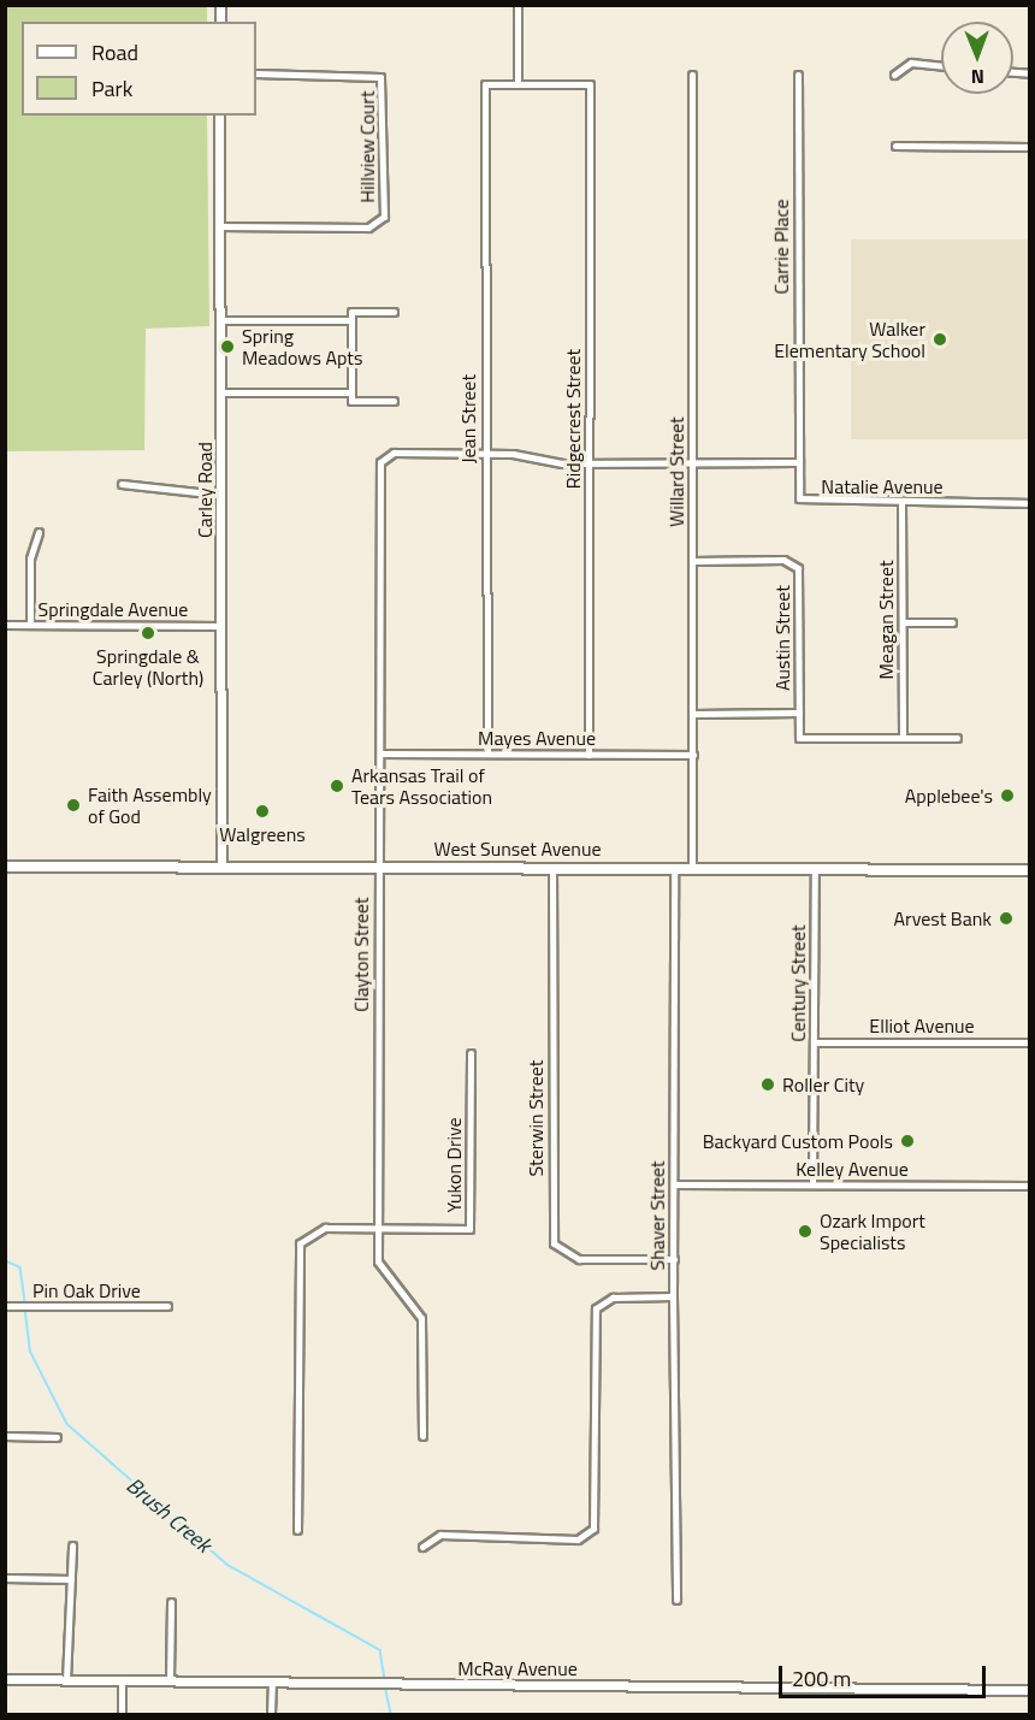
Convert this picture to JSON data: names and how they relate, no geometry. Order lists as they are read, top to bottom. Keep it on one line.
{"streets":{"highway":["West Sunset Avenue"],"street":["Hillview Court","Carrie Place","Jean Street","Ridgecrest Street","Willard Street","Natalie Avenue","Carley Road","Springdale Avenue","Meagan Street","Austin Street","Mayes Avenue","Clayton Street","Century Street","Elliot Avenue","Sterwin Street","Yukon Drive","Kelley Avenue","Shaver Street","Pin Oak Drive","McRay Avenue"]},"crossings":[["Hillview Court","Carley Road"],["Carrie Place","Natalie Avenue"],["Jean Street","Ridgecrest Street"],["Jean Street","Natalie Avenue"],["Jean Street","Mayes Avenue"],["Ridgecrest Street","Natalie Avenue"],["Ridgecrest Street","Mayes Avenue"],["Willard Street","Natalie Avenue"],["Willard Street","Austin Street"],["Willard Street","Mayes Avenue"],["Willard Street","West Sunset Avenue"],["Natalie Avenue","Meagan Street"],["Natalie Avenue","Clayton Street"],["Carley Road","Springdale Avenue"],["Carley Road","West Sunset Avenue"],["Mayes Avenue","Clayton Street"],["West Sunset Avenue","Clayton Street"],["West Sunset Avenue","Century Street"],["West Sunset Avenue","Sterwin Street"],["West Sunset Avenue","Shaver Street"],["Clayton Street","Yukon Drive"],["Century Street","Elliot Avenue"],["Century Street","Kelley Avenue"],["Sterwin Street","Shaver Street"],["Kelley Avenue","Shaver Street"]],"water":["Brush Creek"],"places":["Walker Elementary School","Spring Meadows Apts","Springdale & Carley (North)","Arkansas Trail of Tears Association","Applebee's","Faith Assembly of God","Walgreens","Arvest Bank","Roller City","Backyard Custom Pools","Ozark Import Specialists"],"legend":["Road","Park"],"scale_bar":"200 m","north":"bottom"}
